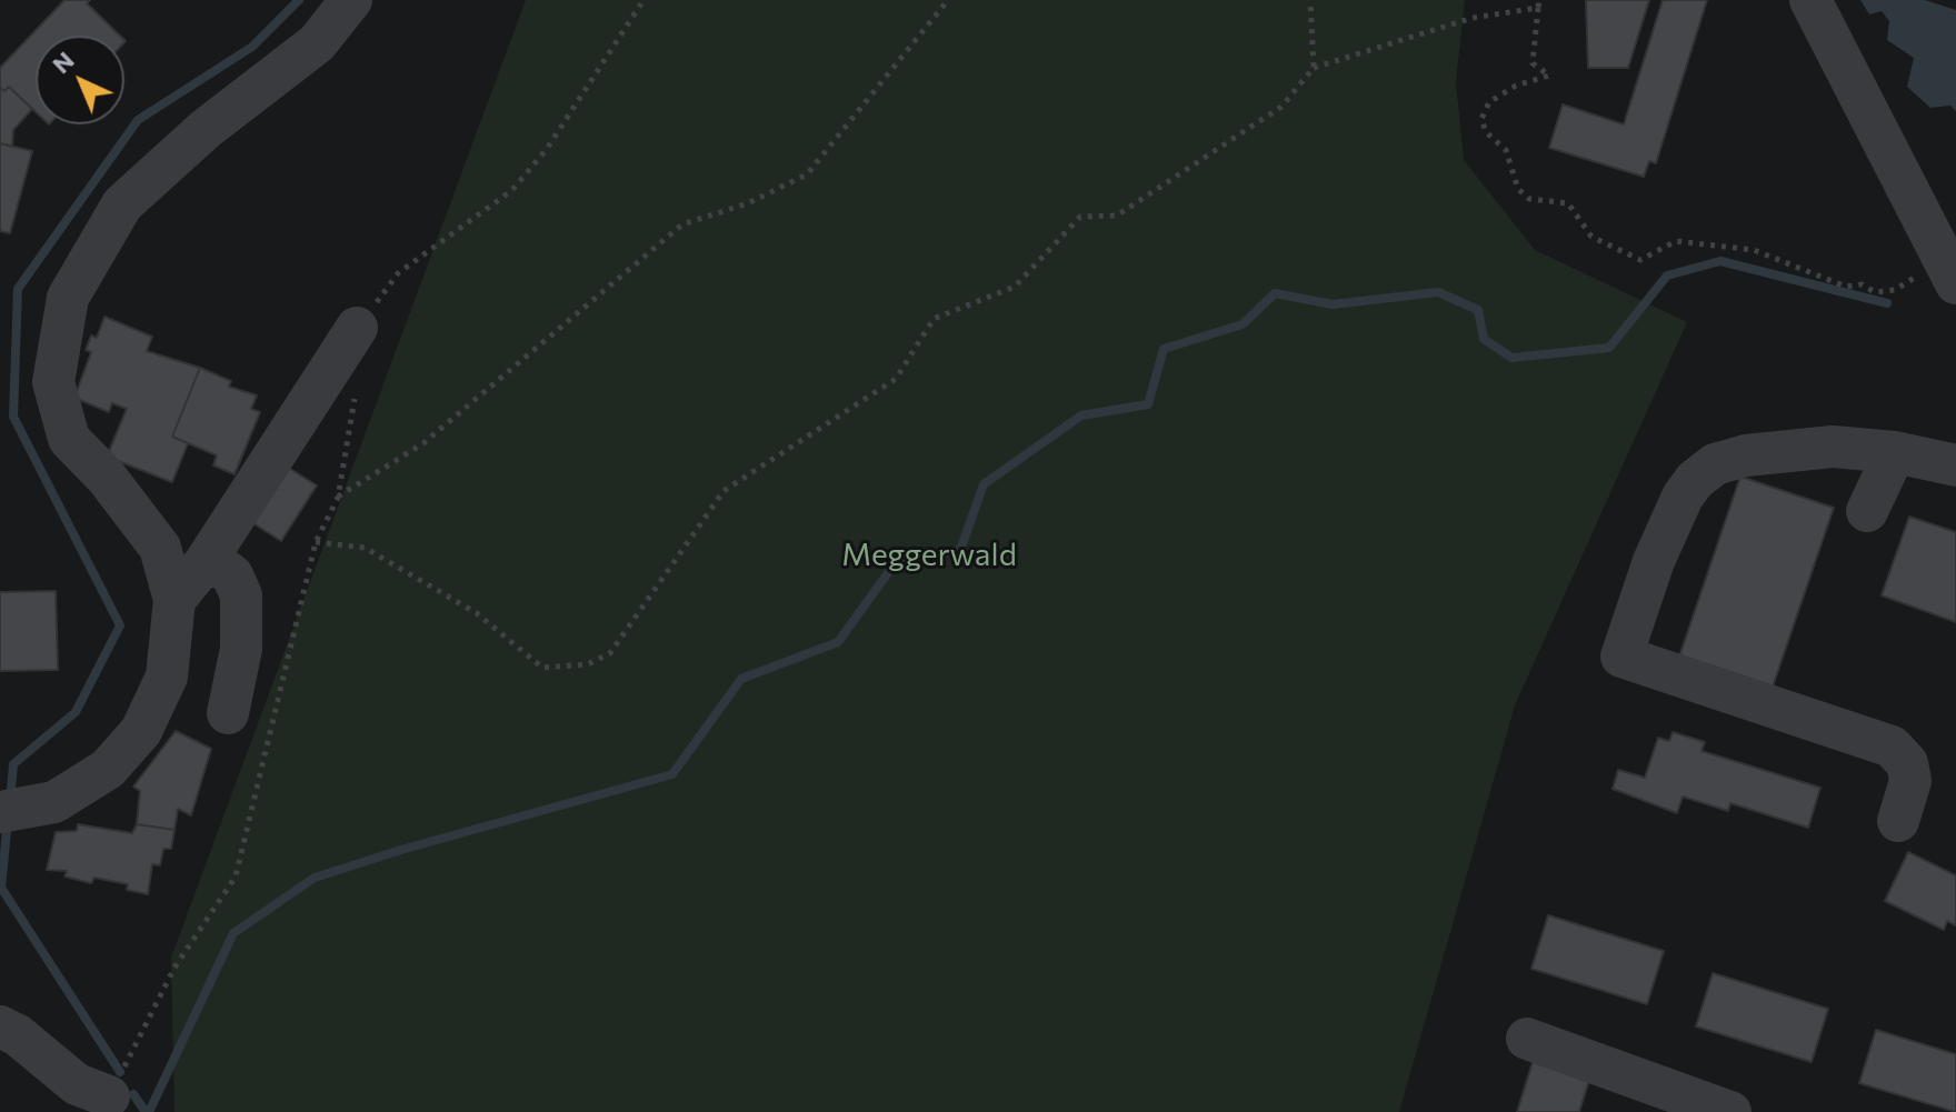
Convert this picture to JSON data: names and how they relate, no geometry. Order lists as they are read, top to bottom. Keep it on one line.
{"parks":["Meggerwald"],"north":"top left"}
